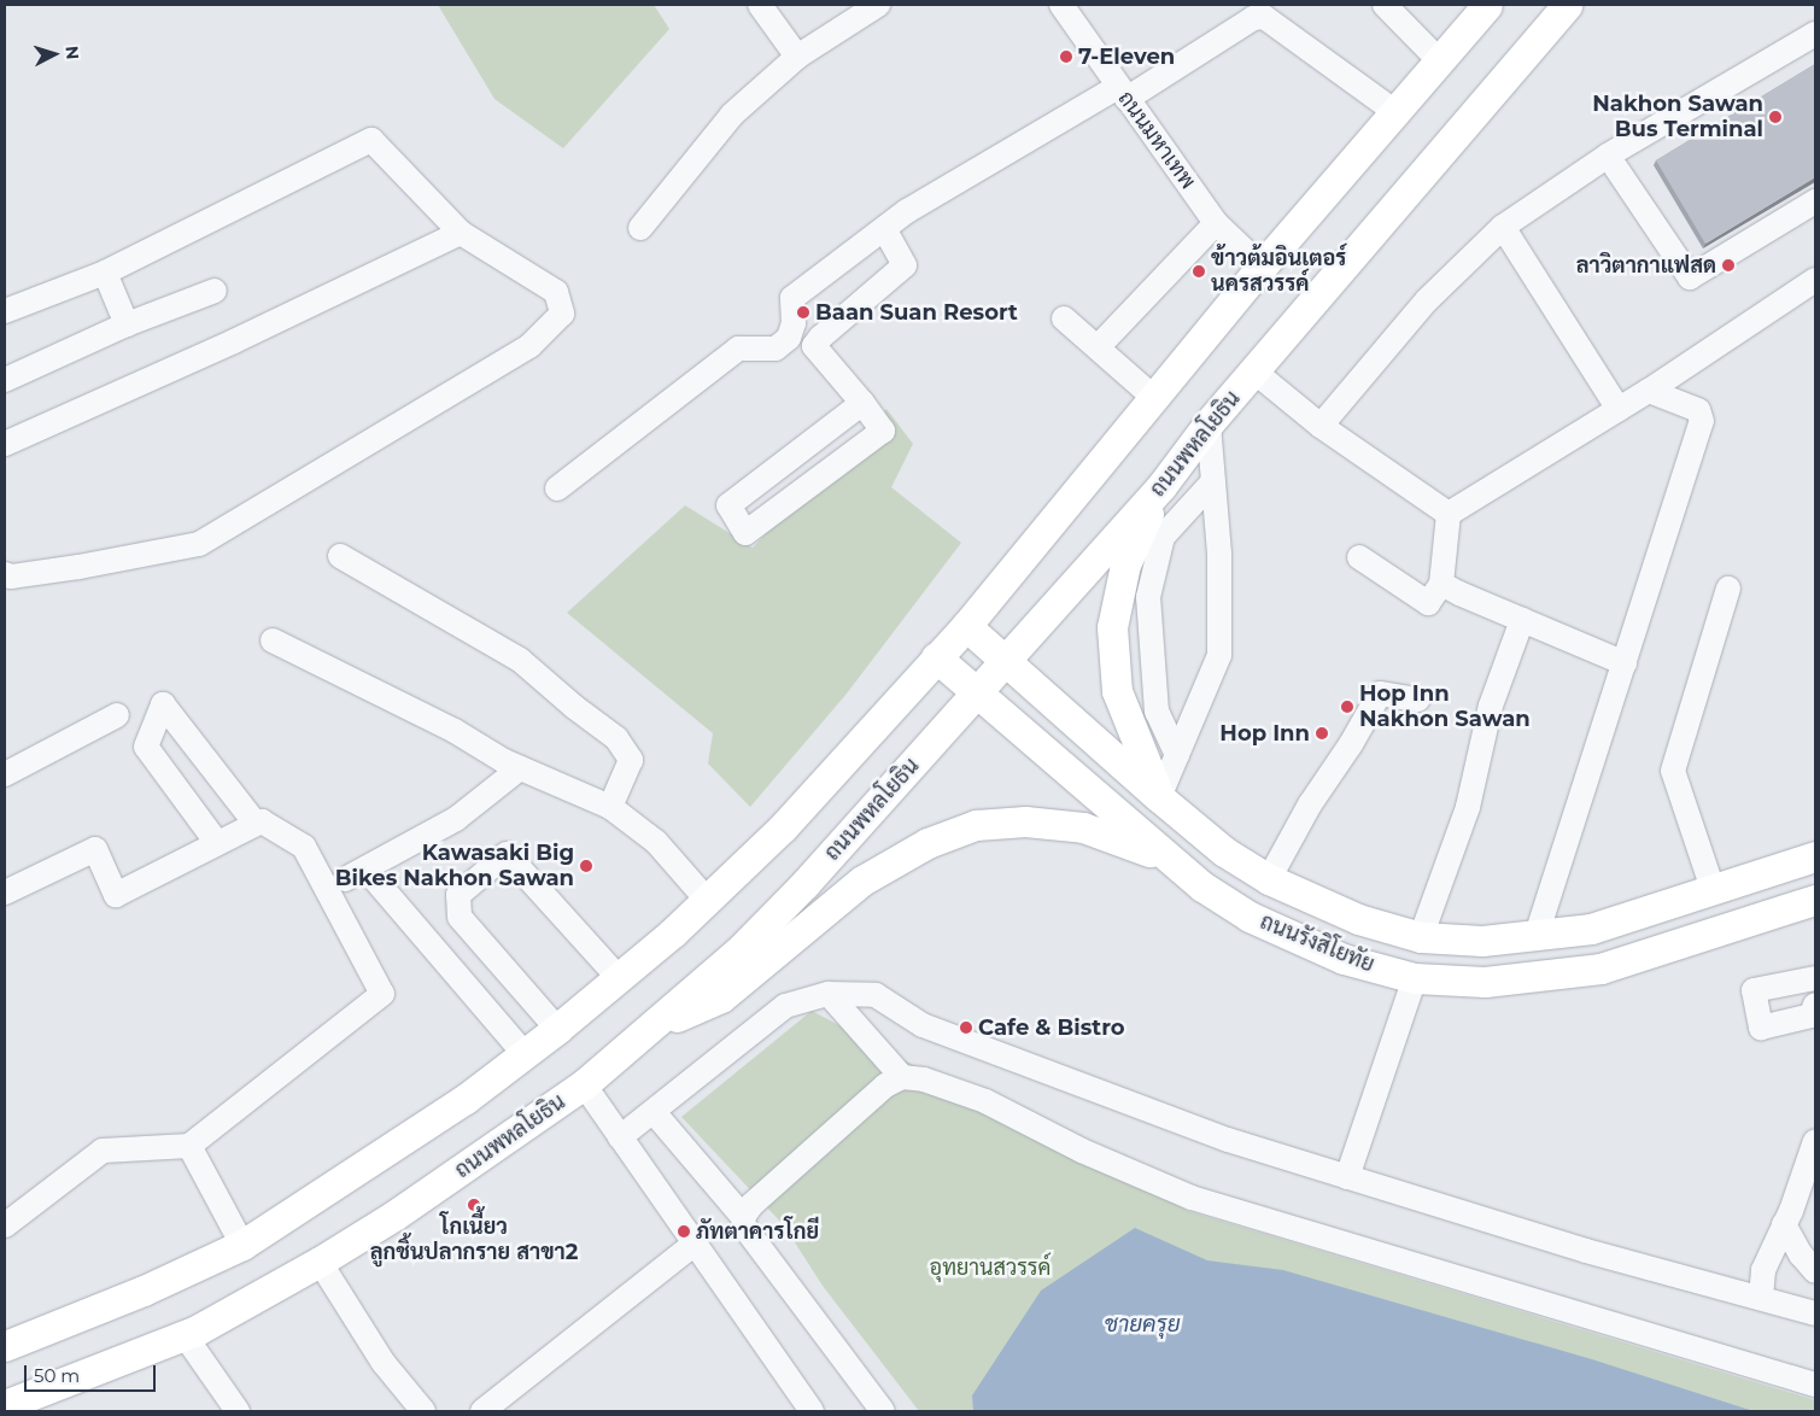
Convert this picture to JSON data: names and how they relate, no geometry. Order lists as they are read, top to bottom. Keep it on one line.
{"streets":{"main road":["ถนนพหลโยธิน","ถนนรังสิโยทัย"],"street":["ถนนมหาเทพ"]},"crossings":[["ถนนพหลโยธิน","ถนนรังสิโยทัย"]],"water":["ชายครุย"],"parks":["อุทยานสวรรค์"],"places":["7-Eleven","Nakhon Sawan Bus Terminal","ลาวิตากาแฟสด","ข้าวต้มอินเตอร์ นครสวรรค์","Baan Suan Resort","Hop Inn Nakhon Sawan","Hop Inn","Kawasaki Big Bikes Nakhon Sawan","Cafe & Bistro","โกเนี้ยว ลูกชิ้นปลากราย สาขา2","ภัทตาคารโกยี"],"scale_bar":"50 m","north":"right"}
